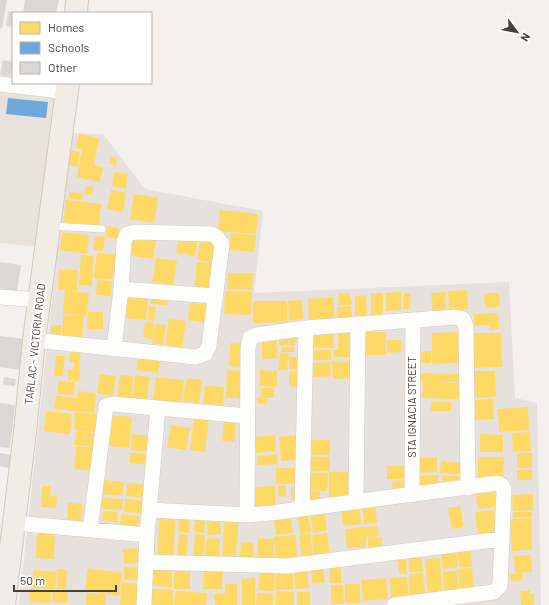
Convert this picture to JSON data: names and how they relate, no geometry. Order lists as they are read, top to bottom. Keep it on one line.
{"streets":{"main road":["TARLAC - VICTORIA ROAD"],"street":["STA IGNACIA STREET"]},"legend":["Homes","Schools","Other"],"scale_bar":"50 m","north":"bottom right"}
